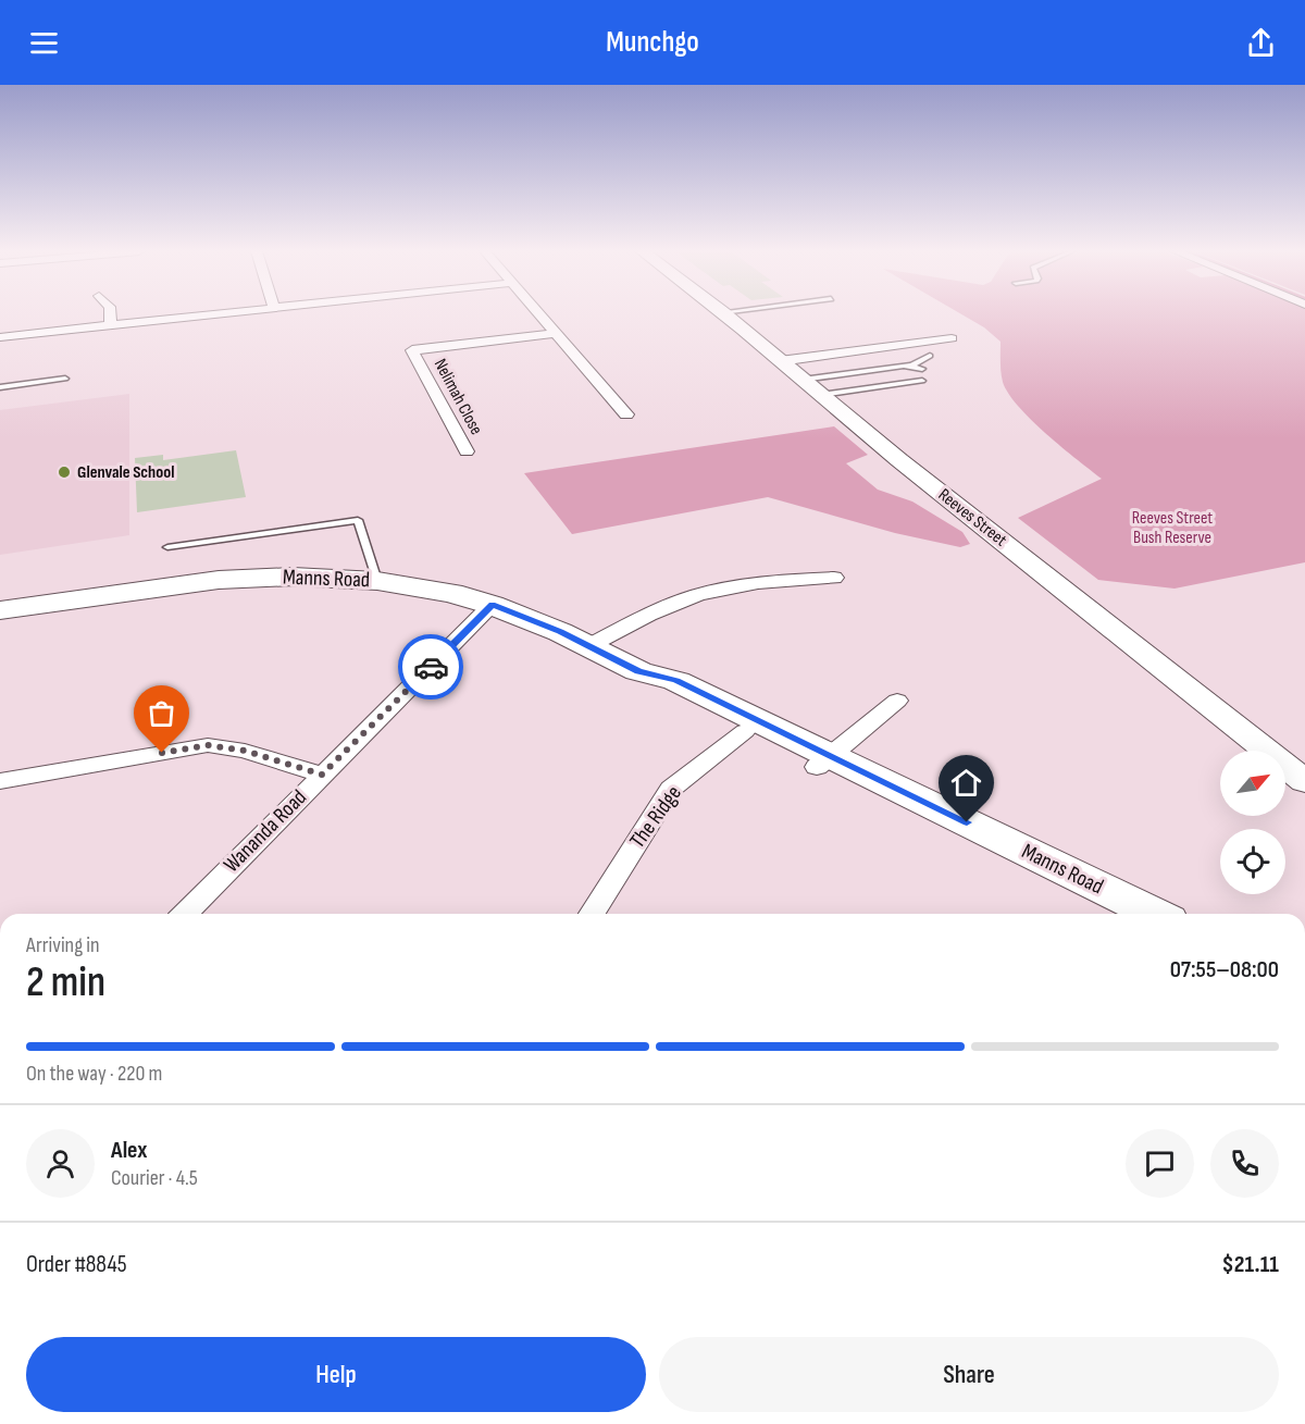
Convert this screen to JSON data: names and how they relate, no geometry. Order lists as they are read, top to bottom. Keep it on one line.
{"streets":{"main road":["Manns Road"],"street":["Nelimah Close","Reeves Street","The Ridge","Wananda Road"]},"crossings":[["Manns Road","The Ridge"],["Manns Road","Wananda Road"]],"parks":["Reeves Street Bush Reserve"],"places":["Glenvale School"],"north":"top right","page":{"header":"Munchgo","heading":["2 min","Arriving in","07:55–08:00"],"panel":["Alex","Courier · 4.5","Order #8845","$21.11"],"bar":"On the way · 220 m","buttons":["Help","Share"]}}
